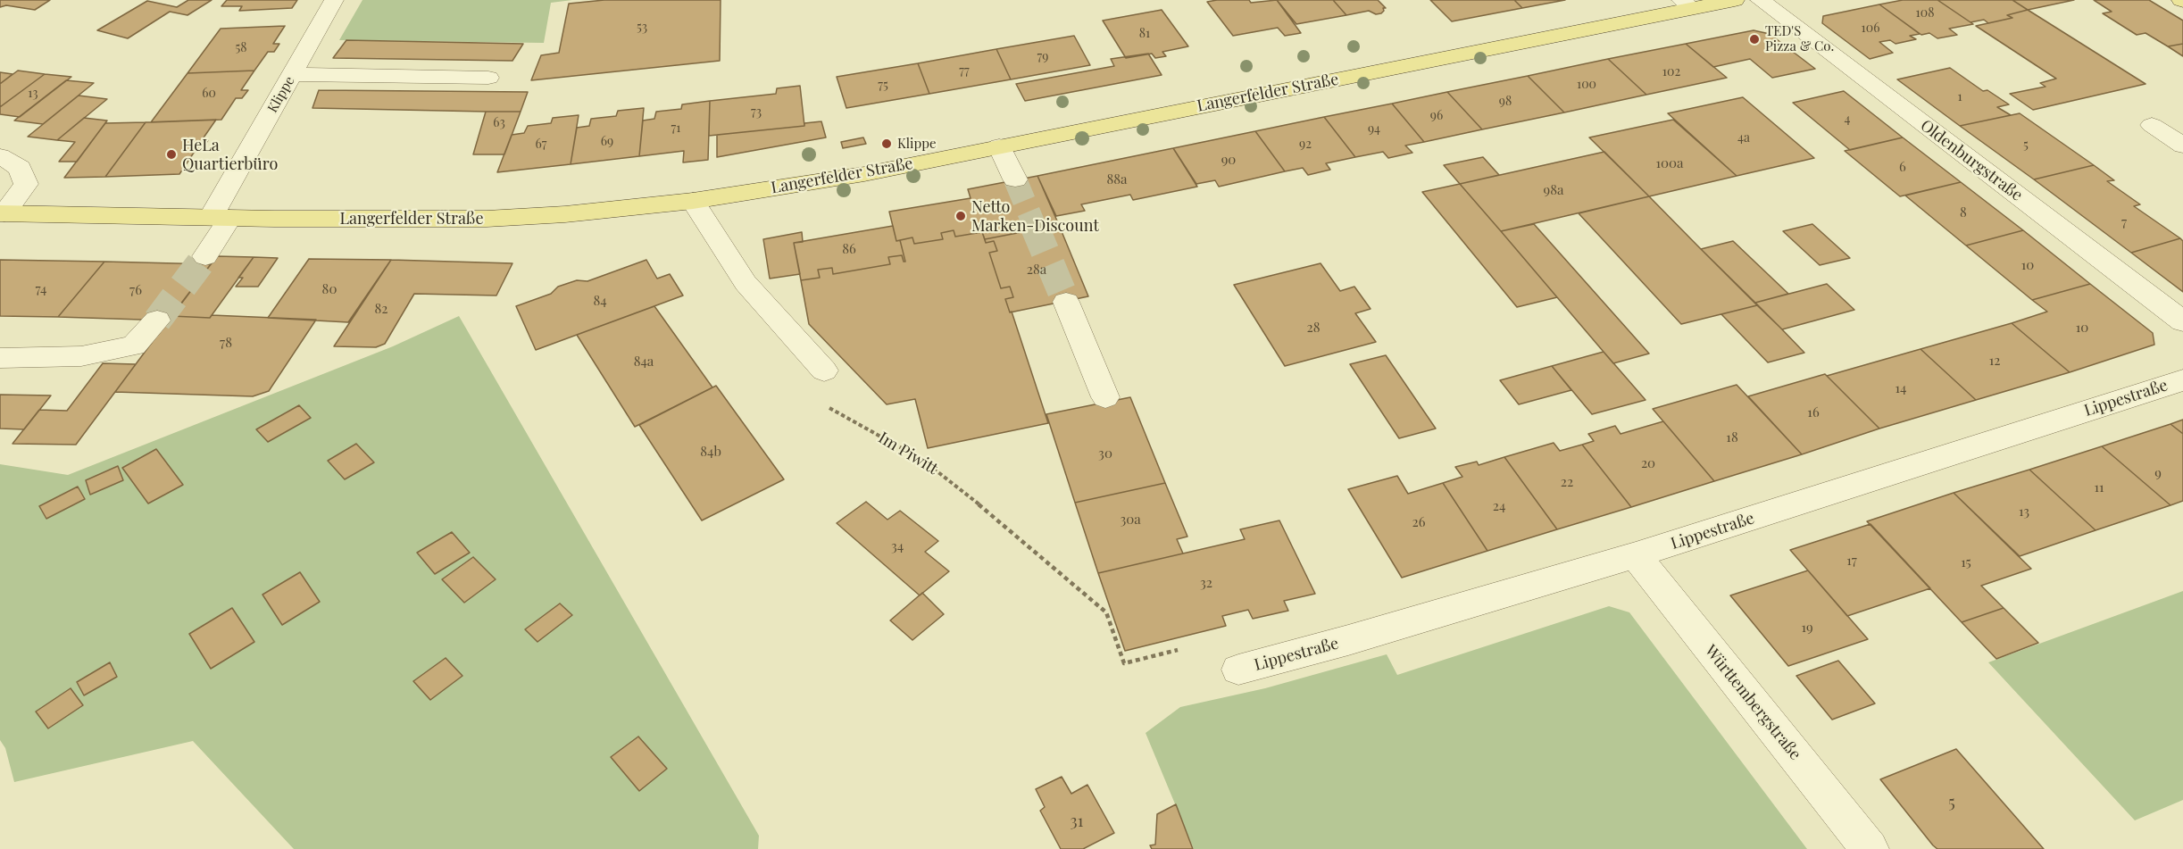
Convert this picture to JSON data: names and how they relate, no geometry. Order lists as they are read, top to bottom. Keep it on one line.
{"streets":{"main road":["Langerfelder Straße"],"street":["Klippe","Oldenburgstraße","Lippestraße","Württembergstraße"],"path":["Im Piwitt"]},"crossings":[["Langerfelder Straße","Klippe"],["Lippestraße","Württembergstraße"]],"places":["TED'S Pizza & Co.","Klippe","HeLa Quartierbüro","Netto Marken-Discount"],"house_numbers":["108","53","106","81","58","79","77","102","100","75","13","60","1","98","73","96","4","63","71","94","4a","69","67","92","5","90","100a","6","88a","98a","8","7","86","10","28a","74","80","76","84","82","28","10","78","12","84a","14","16","18","84b","30","20","9","22","11","24","13","30a","26","34","17","15","32","19","5","31"]}
